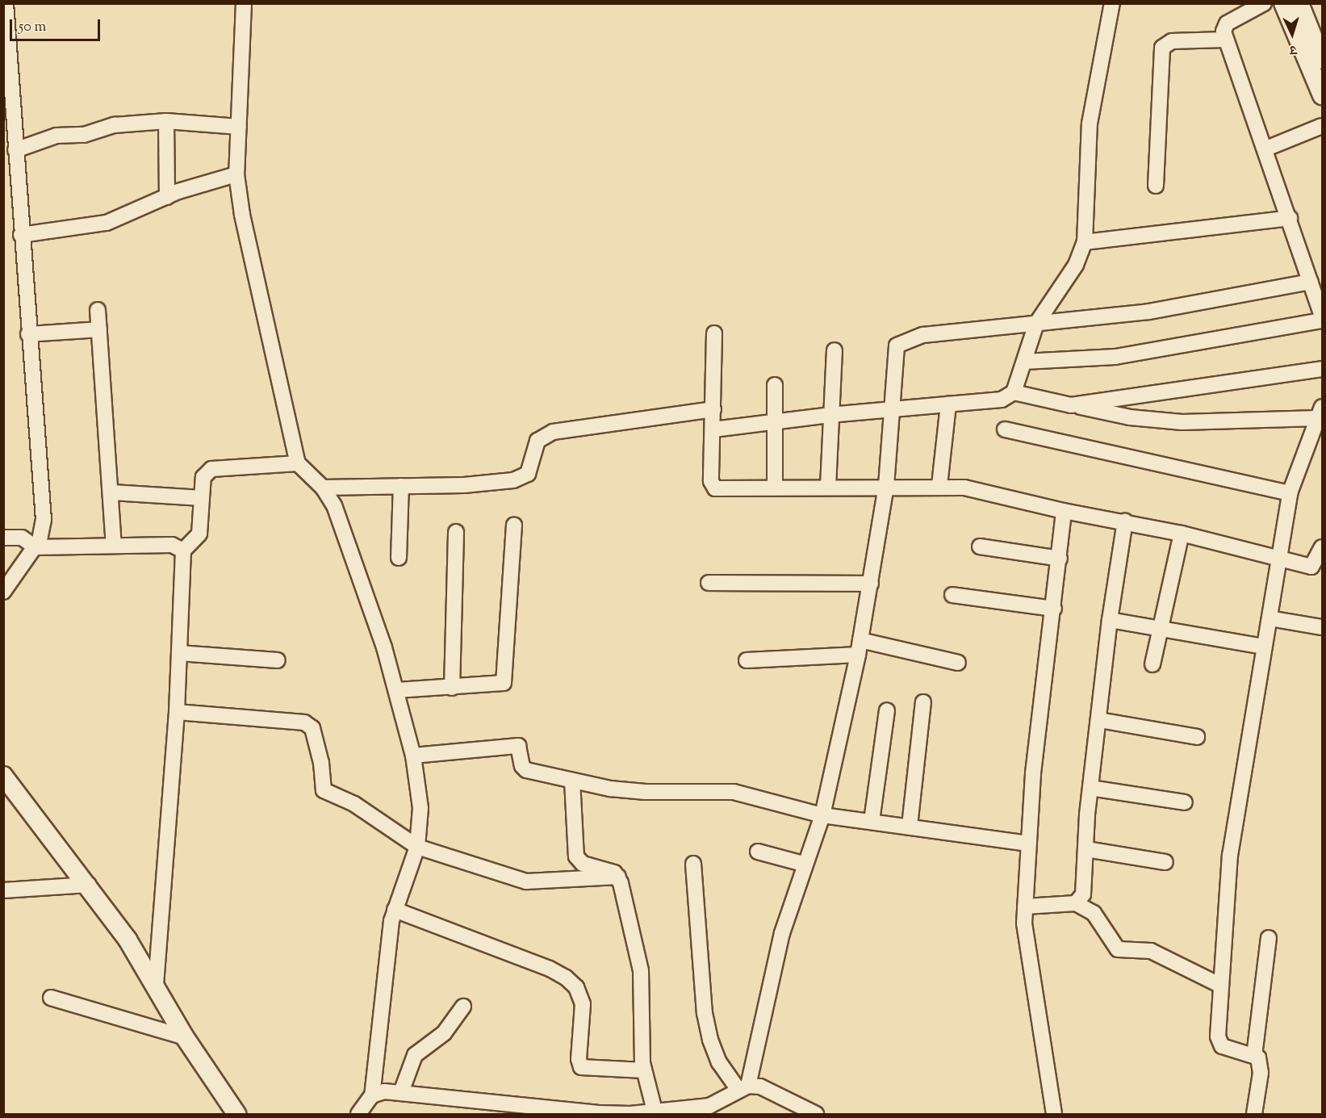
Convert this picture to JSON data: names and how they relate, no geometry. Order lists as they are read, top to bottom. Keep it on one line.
{"scale_bar":"50 m","north":"bottom"}
